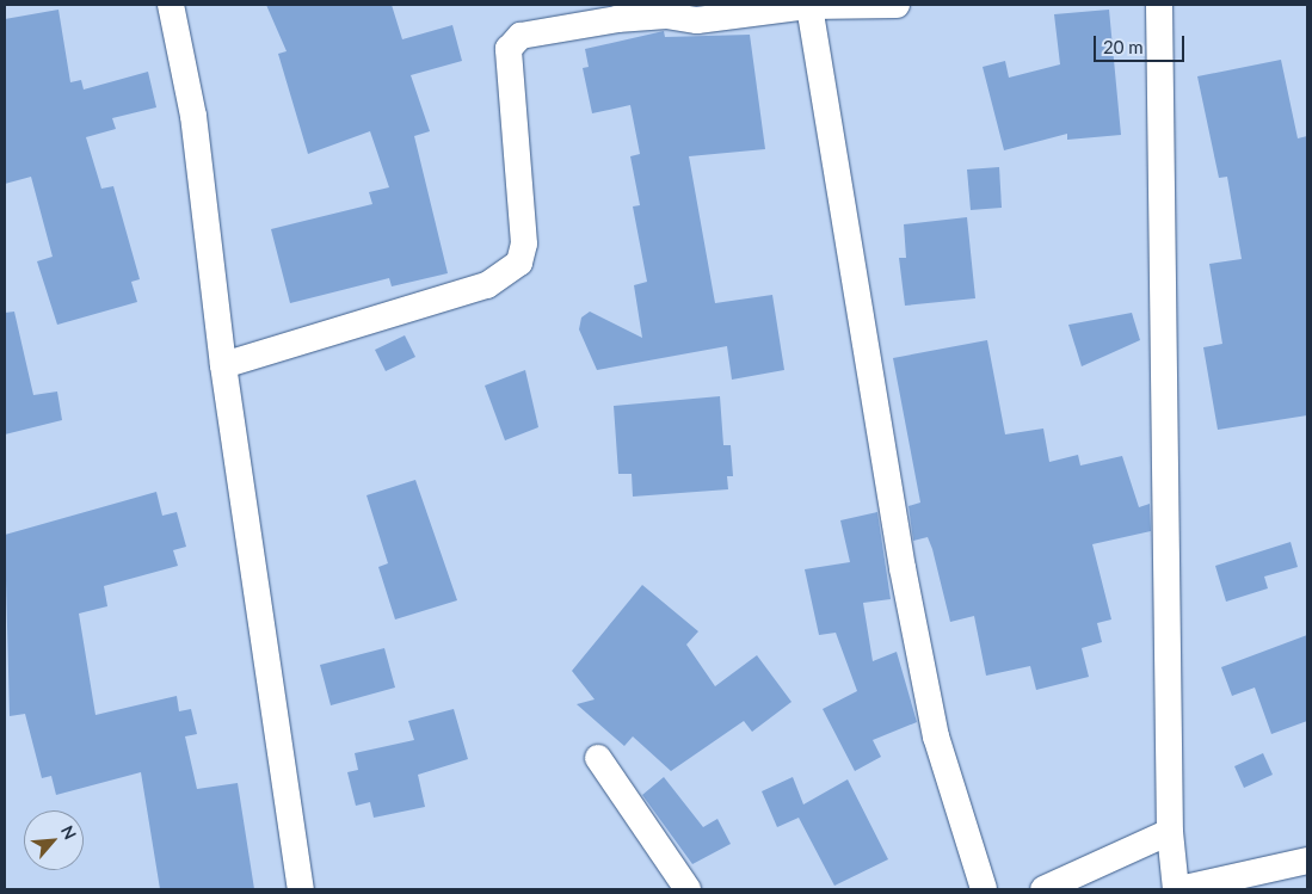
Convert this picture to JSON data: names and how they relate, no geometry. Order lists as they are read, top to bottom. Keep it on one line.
{"scale_bar":"20 m","north":"top right"}
